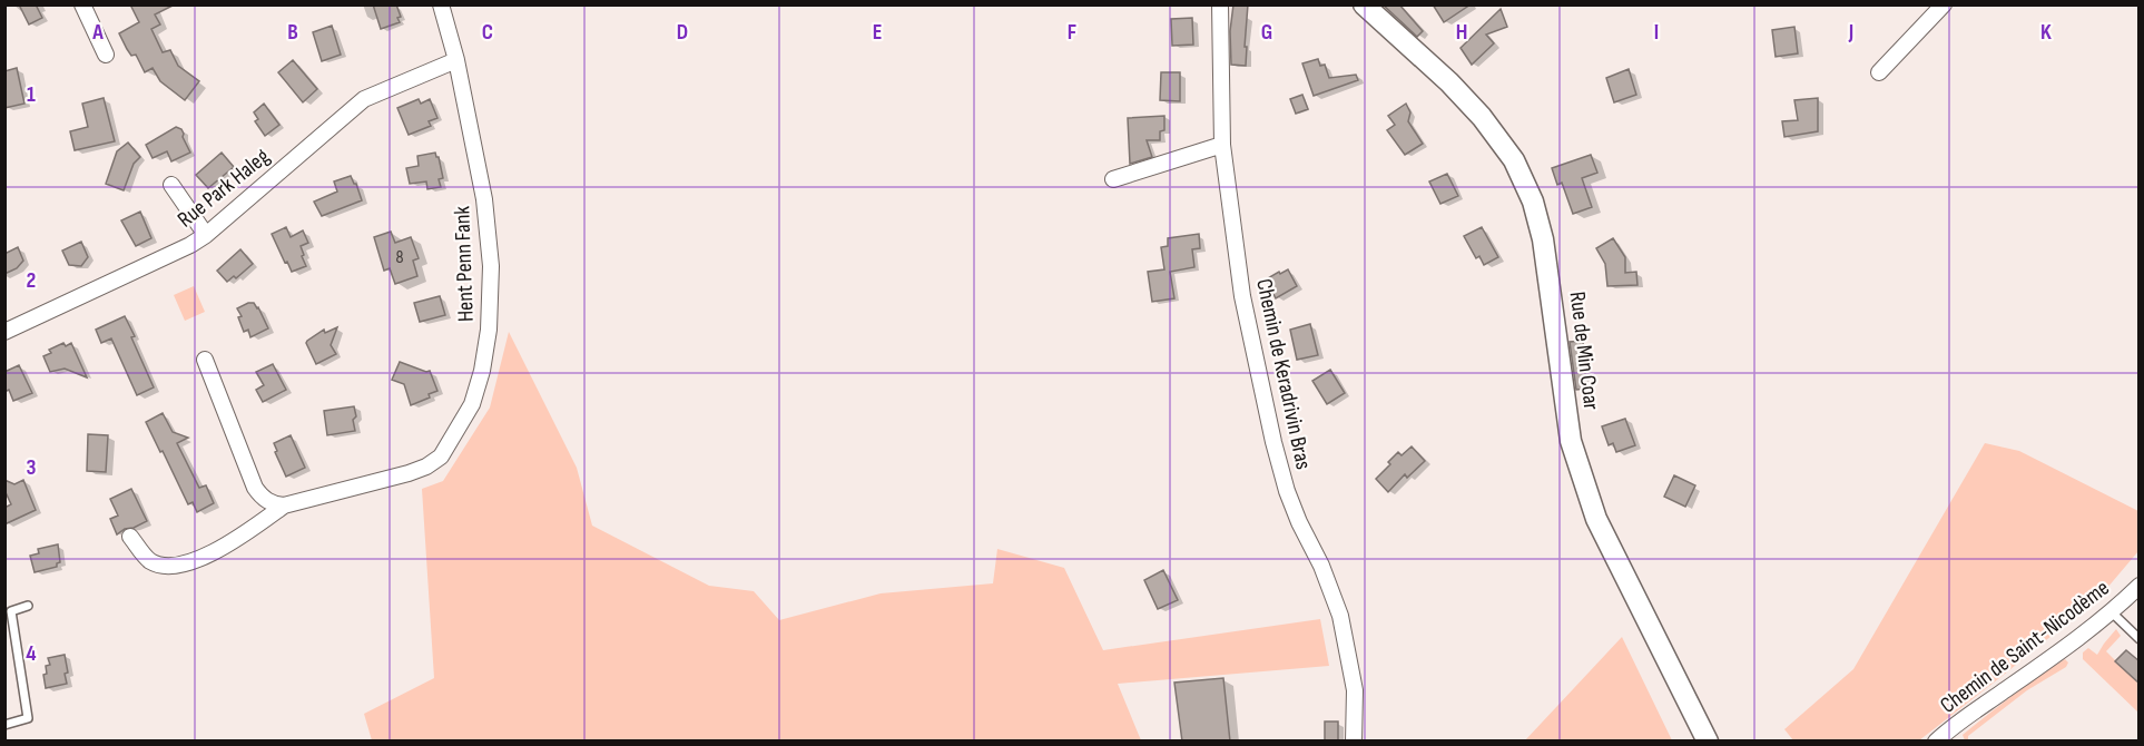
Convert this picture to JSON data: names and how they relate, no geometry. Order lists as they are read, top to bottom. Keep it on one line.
{"streets":{"street":["Rue Park Haleg","Hent Penn Fank","Rue de Min Coar","Chemin de Keradrivin Bras","Chemin de Saint-Nicodème"]},"crossings":[["Rue Park Haleg","Hent Penn Fank"]],"house_numbers":["8"],"grid":{"columns":["A","B","C","D","E","F","G","H","I","J","K"],"rows":["1","2","3","4"]}}
